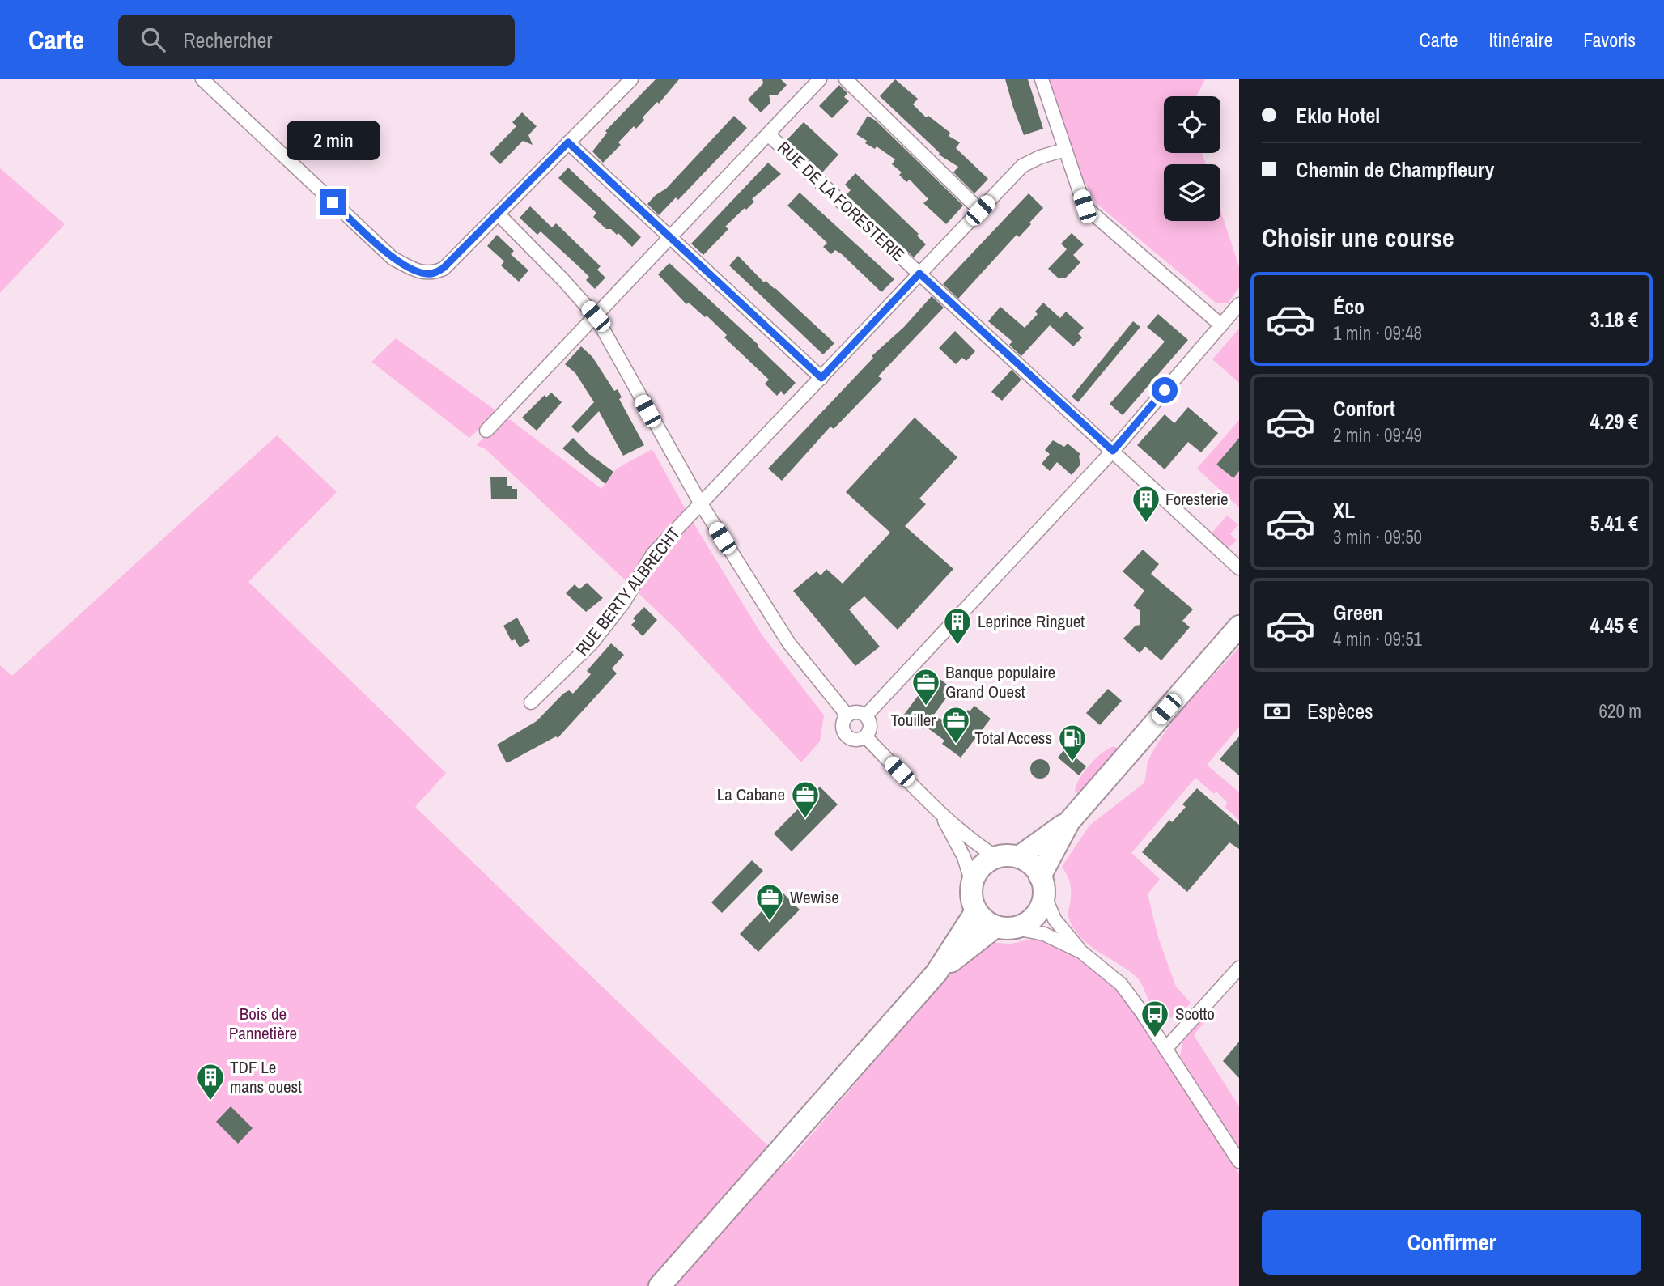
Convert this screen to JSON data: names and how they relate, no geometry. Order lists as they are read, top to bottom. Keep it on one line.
{"streets":{"street":["RUE DE LA FORESTERIE","RUE BERTY ALBRECHT"]},"crossings":[["RUE DE LA FORESTERIE","RUE BERTY ALBRECHT"]],"parks":["Bois de Pannetière"],"places":{"building":["Foresterie","Leprince Ringuet","TDF Le mans ouest"],"office":["Banque populaire Grand Ouest","Touiller","La Cabane","Wewise"],"fuel station":["Total Access"],"bus stop":["Scotto"]},"page":{"header":"Carte","search":"Rechercher","nav":["Carte","Itinéraire","Favoris"],"banner":["Eklo Hotel","Chemin de Champfleury"],"bubble":"2 min","heading":"Choisir une course","list":[{"name":"Éco","note":"1 min · 09:48","value":"3.18 €"},{"name":"Confort","note":"2 min · 09:49","value":"4.29 €"},{"name":"XL","note":"3 min · 09:50","value":"5.41 €"},{"name":"Green","note":"4 min · 09:51","value":"4.45 €"}],"pay":["Espèces","620 m"],"buttons":"Confirmer"}}
